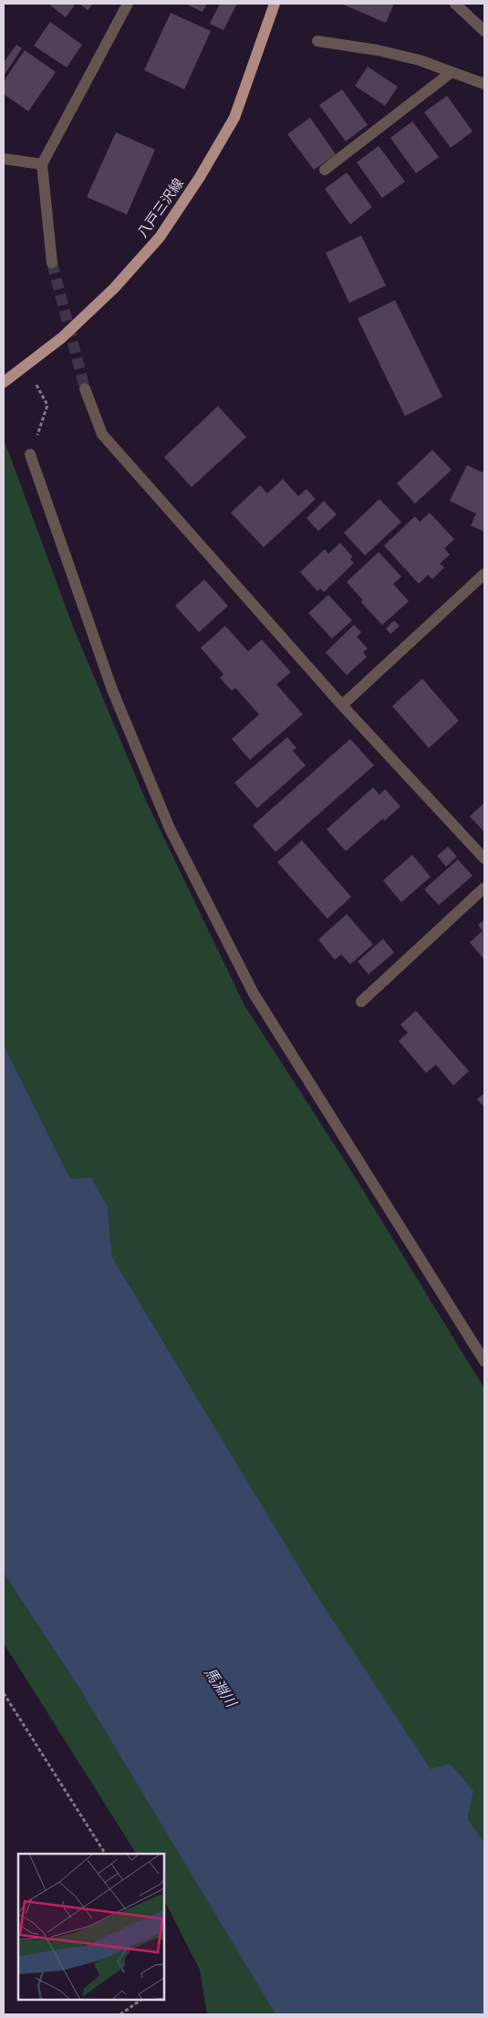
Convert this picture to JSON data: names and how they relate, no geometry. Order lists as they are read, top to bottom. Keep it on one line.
{"streets":{"main road":["八戸三沢線"]},"water":["馬淵川"]}
